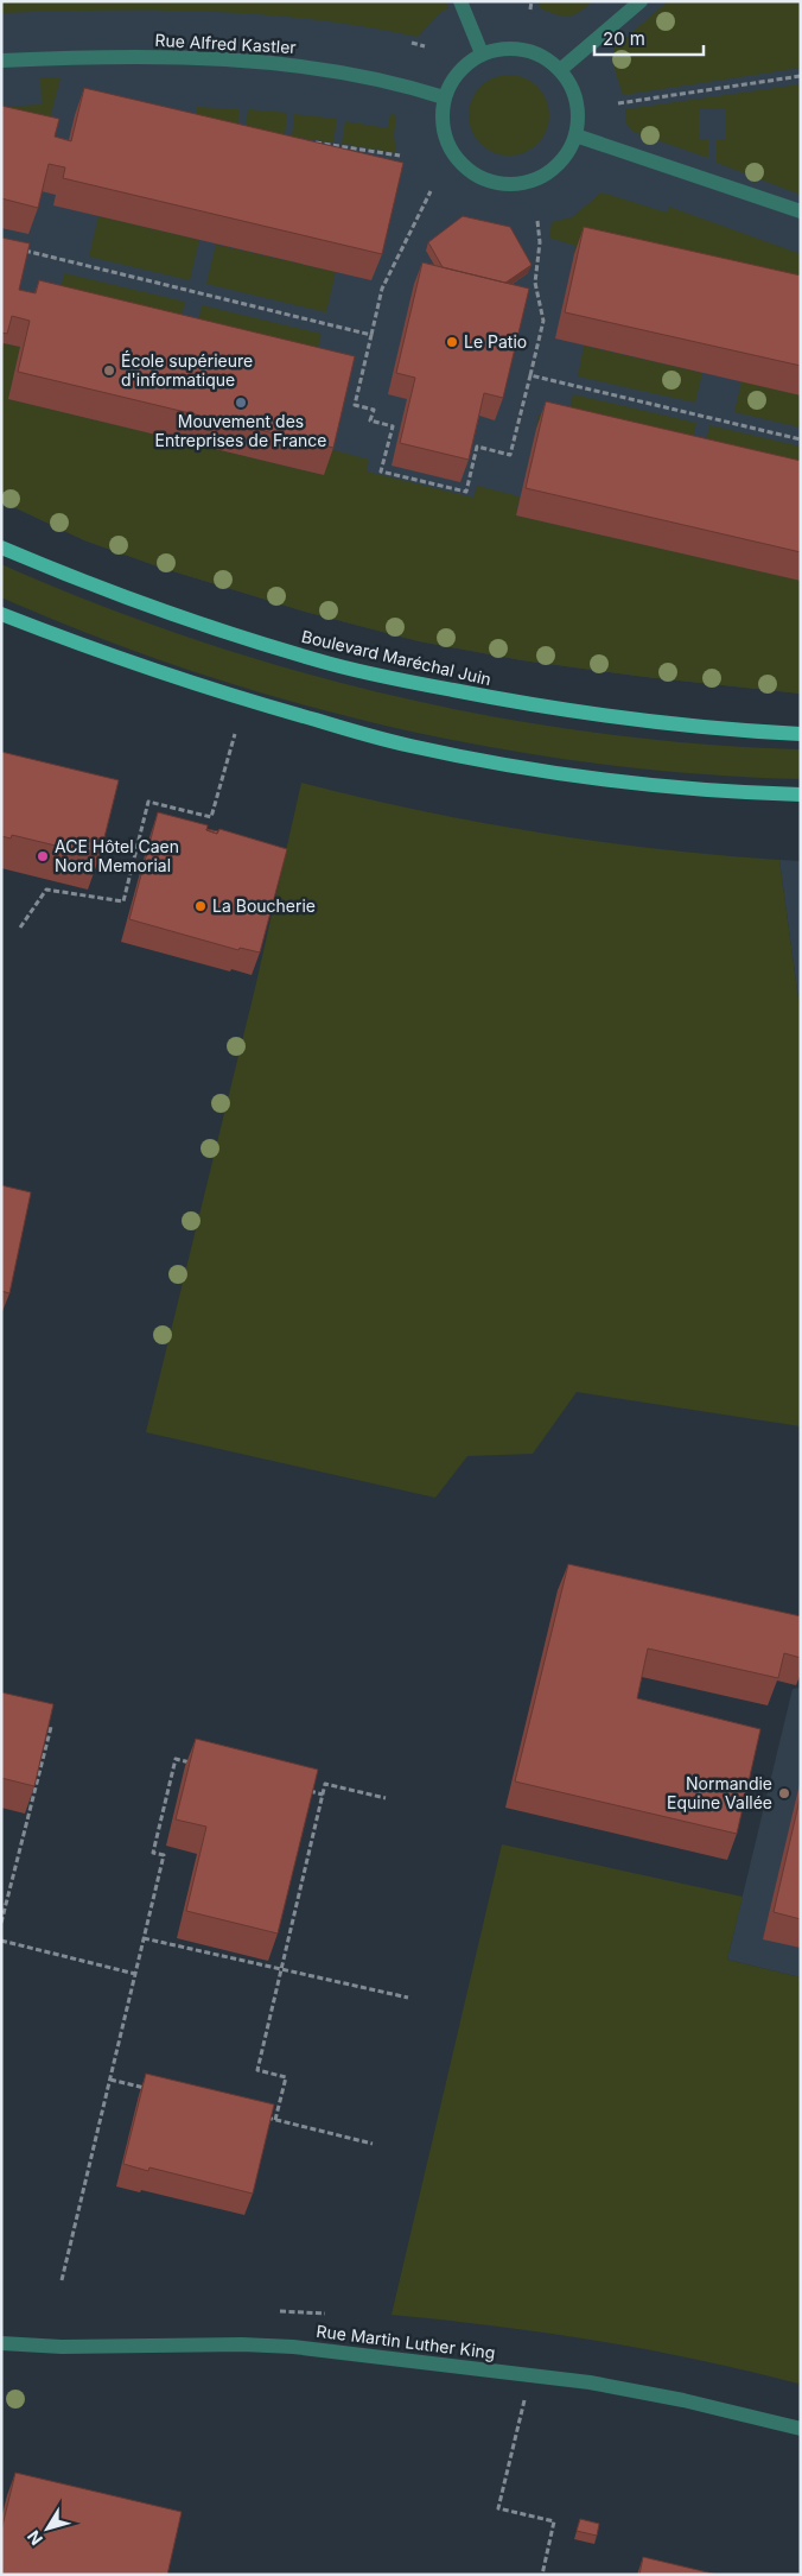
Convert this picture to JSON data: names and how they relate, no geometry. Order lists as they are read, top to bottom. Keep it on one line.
{"streets":{"main road":["Boulevard Maréchal Juin"],"street":["Rue Alfred Kastler","Rue Martin Luther King"]},"places":["Le Patio","École supérieure d'informatique","Mouvement des Entreprises de France","ACE Hôtel Caen Nord Memorial","La Boucherie","Normandie Equine Vallée"],"scale_bar":"20 m","north":"bottom left"}
